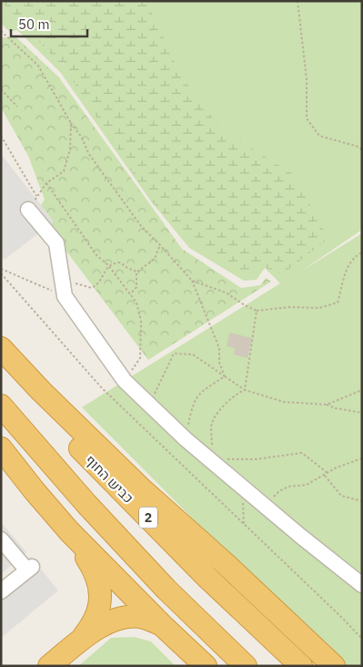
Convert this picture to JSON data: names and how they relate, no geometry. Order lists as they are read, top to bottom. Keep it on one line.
{"streets":{"highway":["כביש החוף","2"]},"scale_bar":"50 m"}
